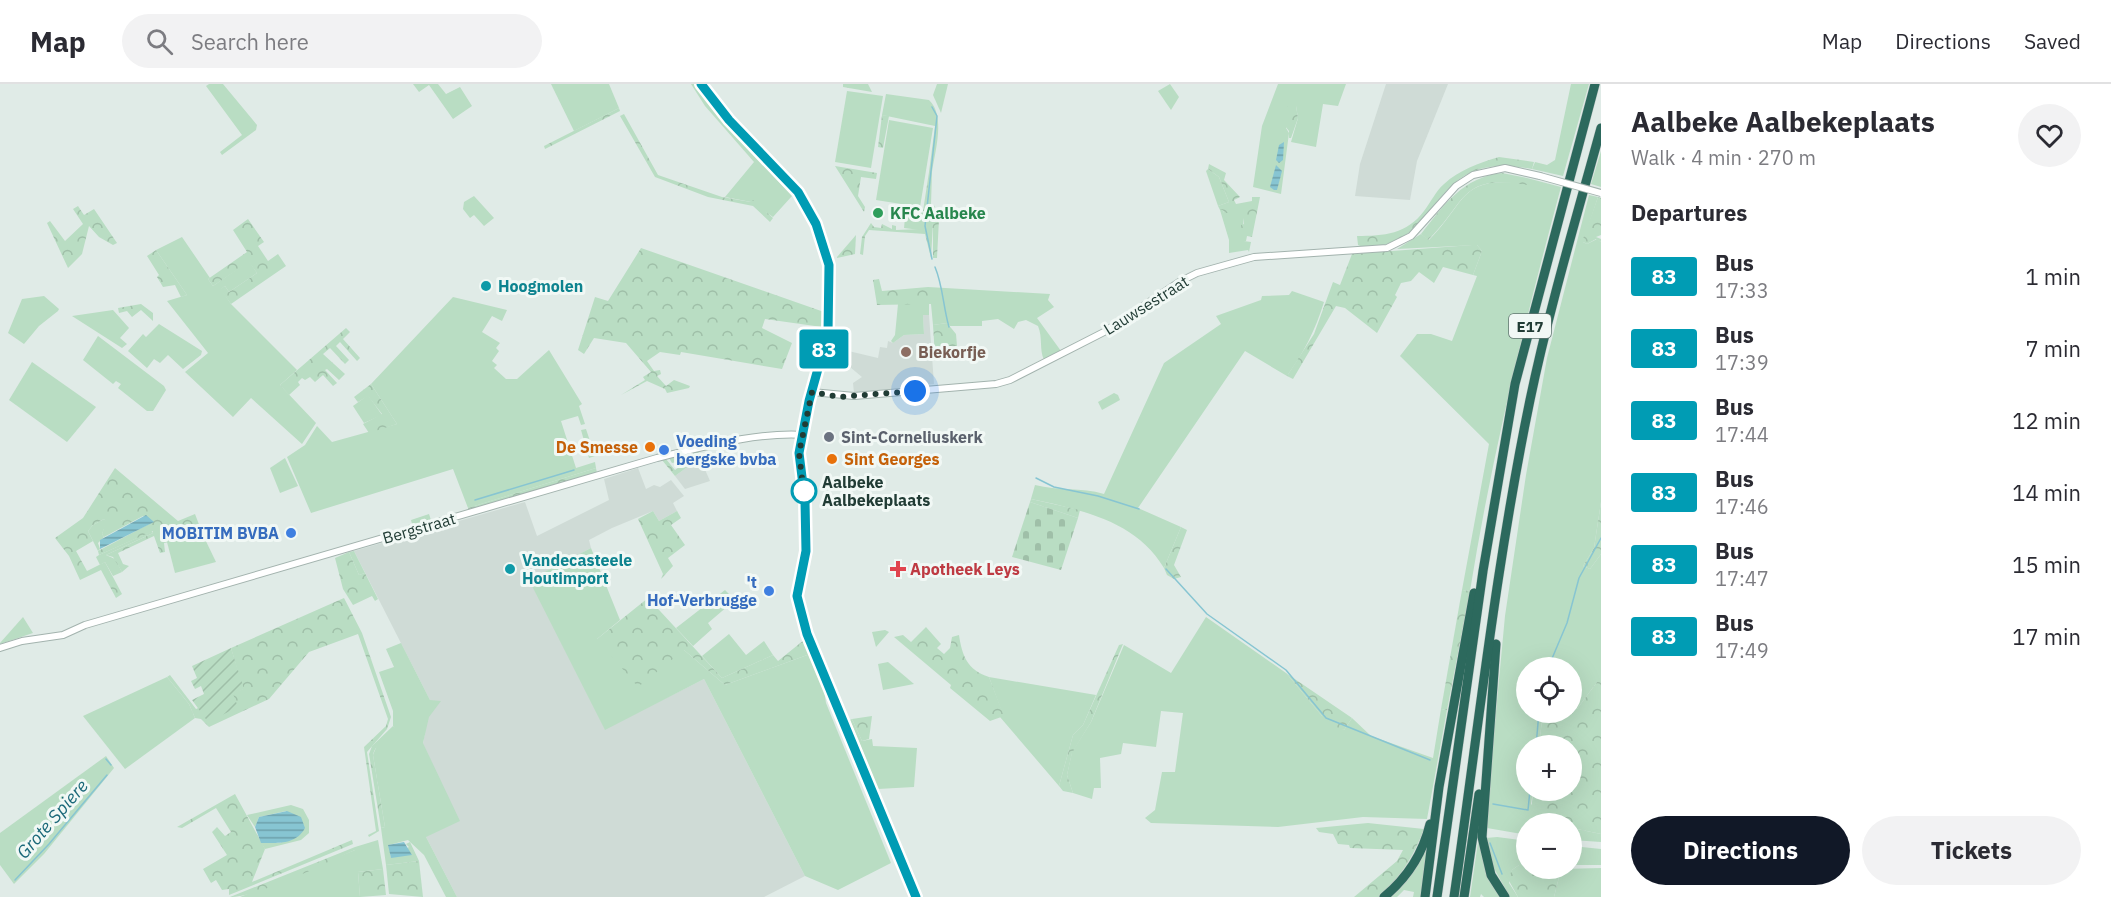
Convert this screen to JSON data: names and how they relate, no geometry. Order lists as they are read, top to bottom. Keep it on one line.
{"streets":{"highway":["E17"],"street":["Lauwsestraat","Bergstraat"]},"water":["Grote Spiere"],"places":{"other":["KFC Aalbeke","Hoogmolen","Biekorfje","Sint-Corneliuskerk","De Smesse","Voeding bergske bvba","Sint Georges","Aalbeke Aalbekeplaats","MOBITIM BVBA","Vandecasteele Houtimport","'t Hof-Verbrugge"],"health":["Apotheek Leys"]},"lines":["bus line 83"],"page":{"header":"Map","search":"Search here","nav":["Map","Directions","Saved"],"on_map":"83","heading":[["Aalbeke Aalbekeplaats","Walk · 4 min · 270 m"],"Departures"],"list":[{"mark":"83","name":"Bus","note":"17:33","value":"1 min"},{"mark":"83","name":"Bus","note":"17:39","value":"7 min"},{"mark":"83","name":"Bus","note":"17:44","value":"12 min"},{"mark":"83","name":"Bus","note":"17:46","value":"14 min"},{"mark":"83","name":"Bus","note":"17:47","value":"15 min"},{"mark":"83","name":"Bus","note":"17:49","value":"17 min"}],"map_buttons":["+","−"],"buttons":["Directions","Tickets"]}}
